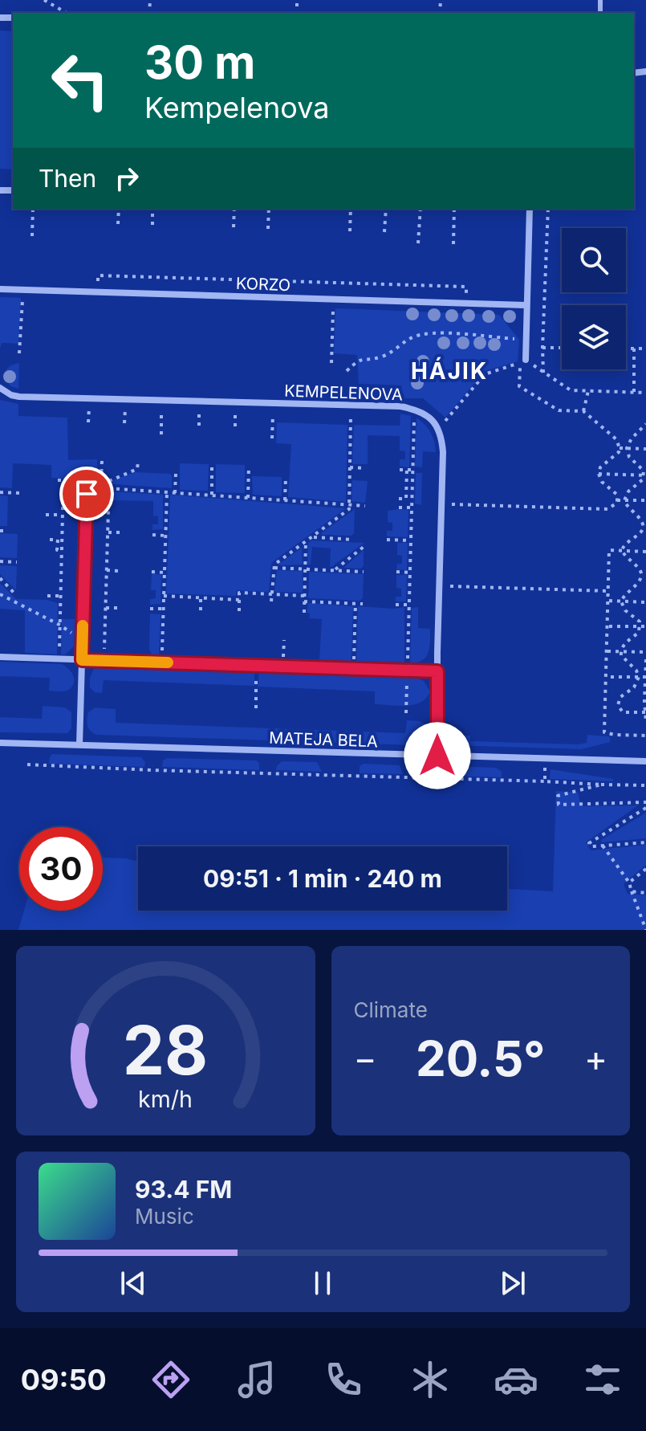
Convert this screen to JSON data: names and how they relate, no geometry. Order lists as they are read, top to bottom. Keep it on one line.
{"streets":{"street":["KORZO","KEMPELENOVA","MATEJA BELA"]},"crossings":[["KEMPELENOVA","MATEJA BELA"]],"districts":["HÁJIK"],"page":{"turn":["30 m","Kempelenova"],"then":"Then","limit":"30","trip":"09:51 · 1 min · 240 m","tile":"Climate","heat":["−","20.5°","+"],"song":["93.4 FM","Music"],"tabs":"09:50","gauge":["28","km/h"]}}
